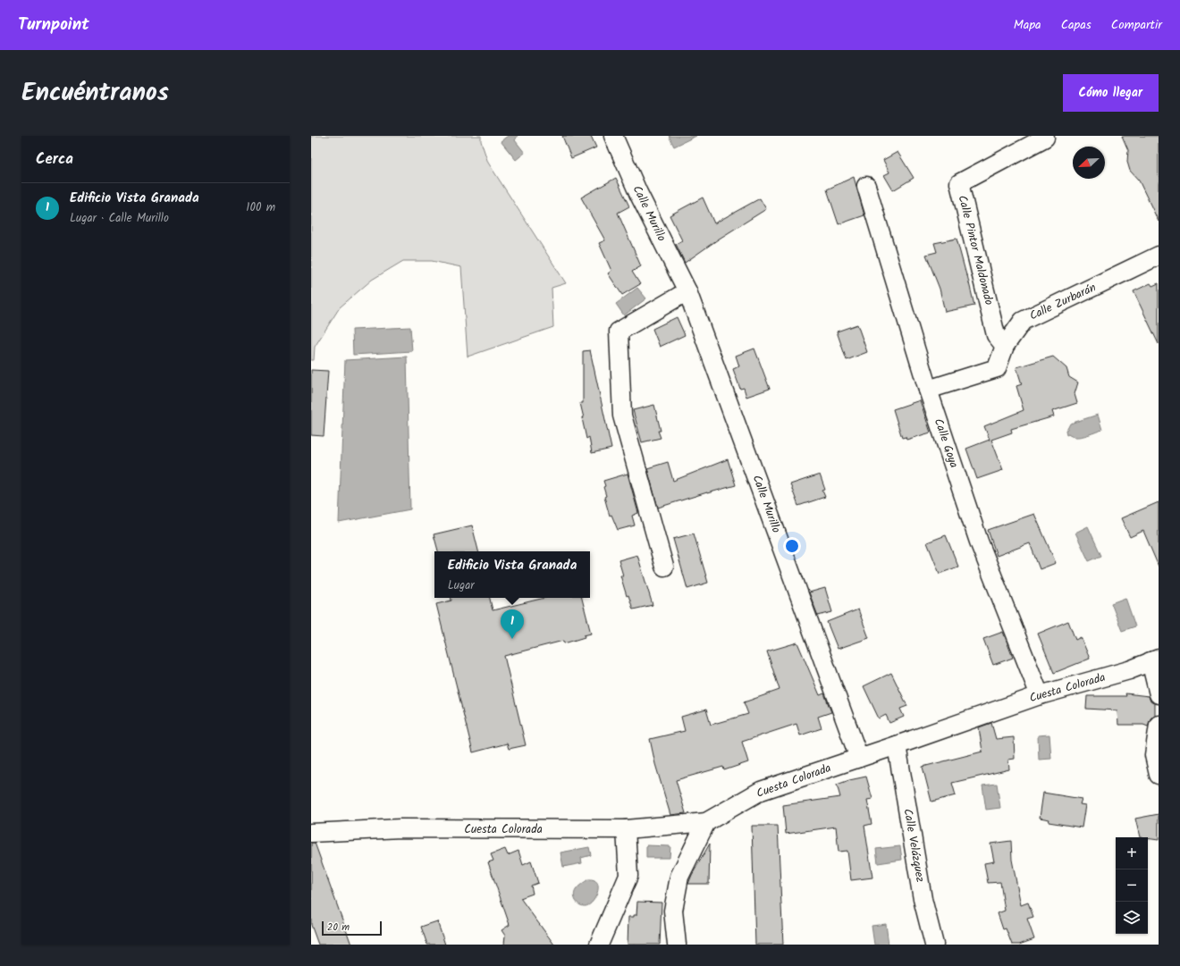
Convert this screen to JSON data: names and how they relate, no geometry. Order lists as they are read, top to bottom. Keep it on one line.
{"streets":{"street":["Calle Murillo","Calle Pintor Maldonado","Calle Zurbarán","Calle Goya","Cuesta Colorada","Calle Velázquez"]},"crossings":[["Calle Murillo","Cuesta Colorada"],["Calle Pintor Maldonado","Calle Zurbarán"],["Calle Zurbarán","Calle Goya"],["Calle Goya","Cuesta Colorada"],["Cuesta Colorada","Calle Velázquez"]],"scale_bar":"20 m","north":"bottom left","page":{"header":"Turnpoint","nav":["Mapa","Capas","Compartir"],"title":"Encuéntranos","buttons":"Cómo llegar","heading":"Cerca","list":[{"mark":"1","name":"Edificio Vista Granada","note":"Lugar · Calle Murillo","value":"100 m"}],"popup":["Edificio Vista Granada","Lugar"],"pins":"1","map_buttons":["+","−"],"scale":"20 m"}}
